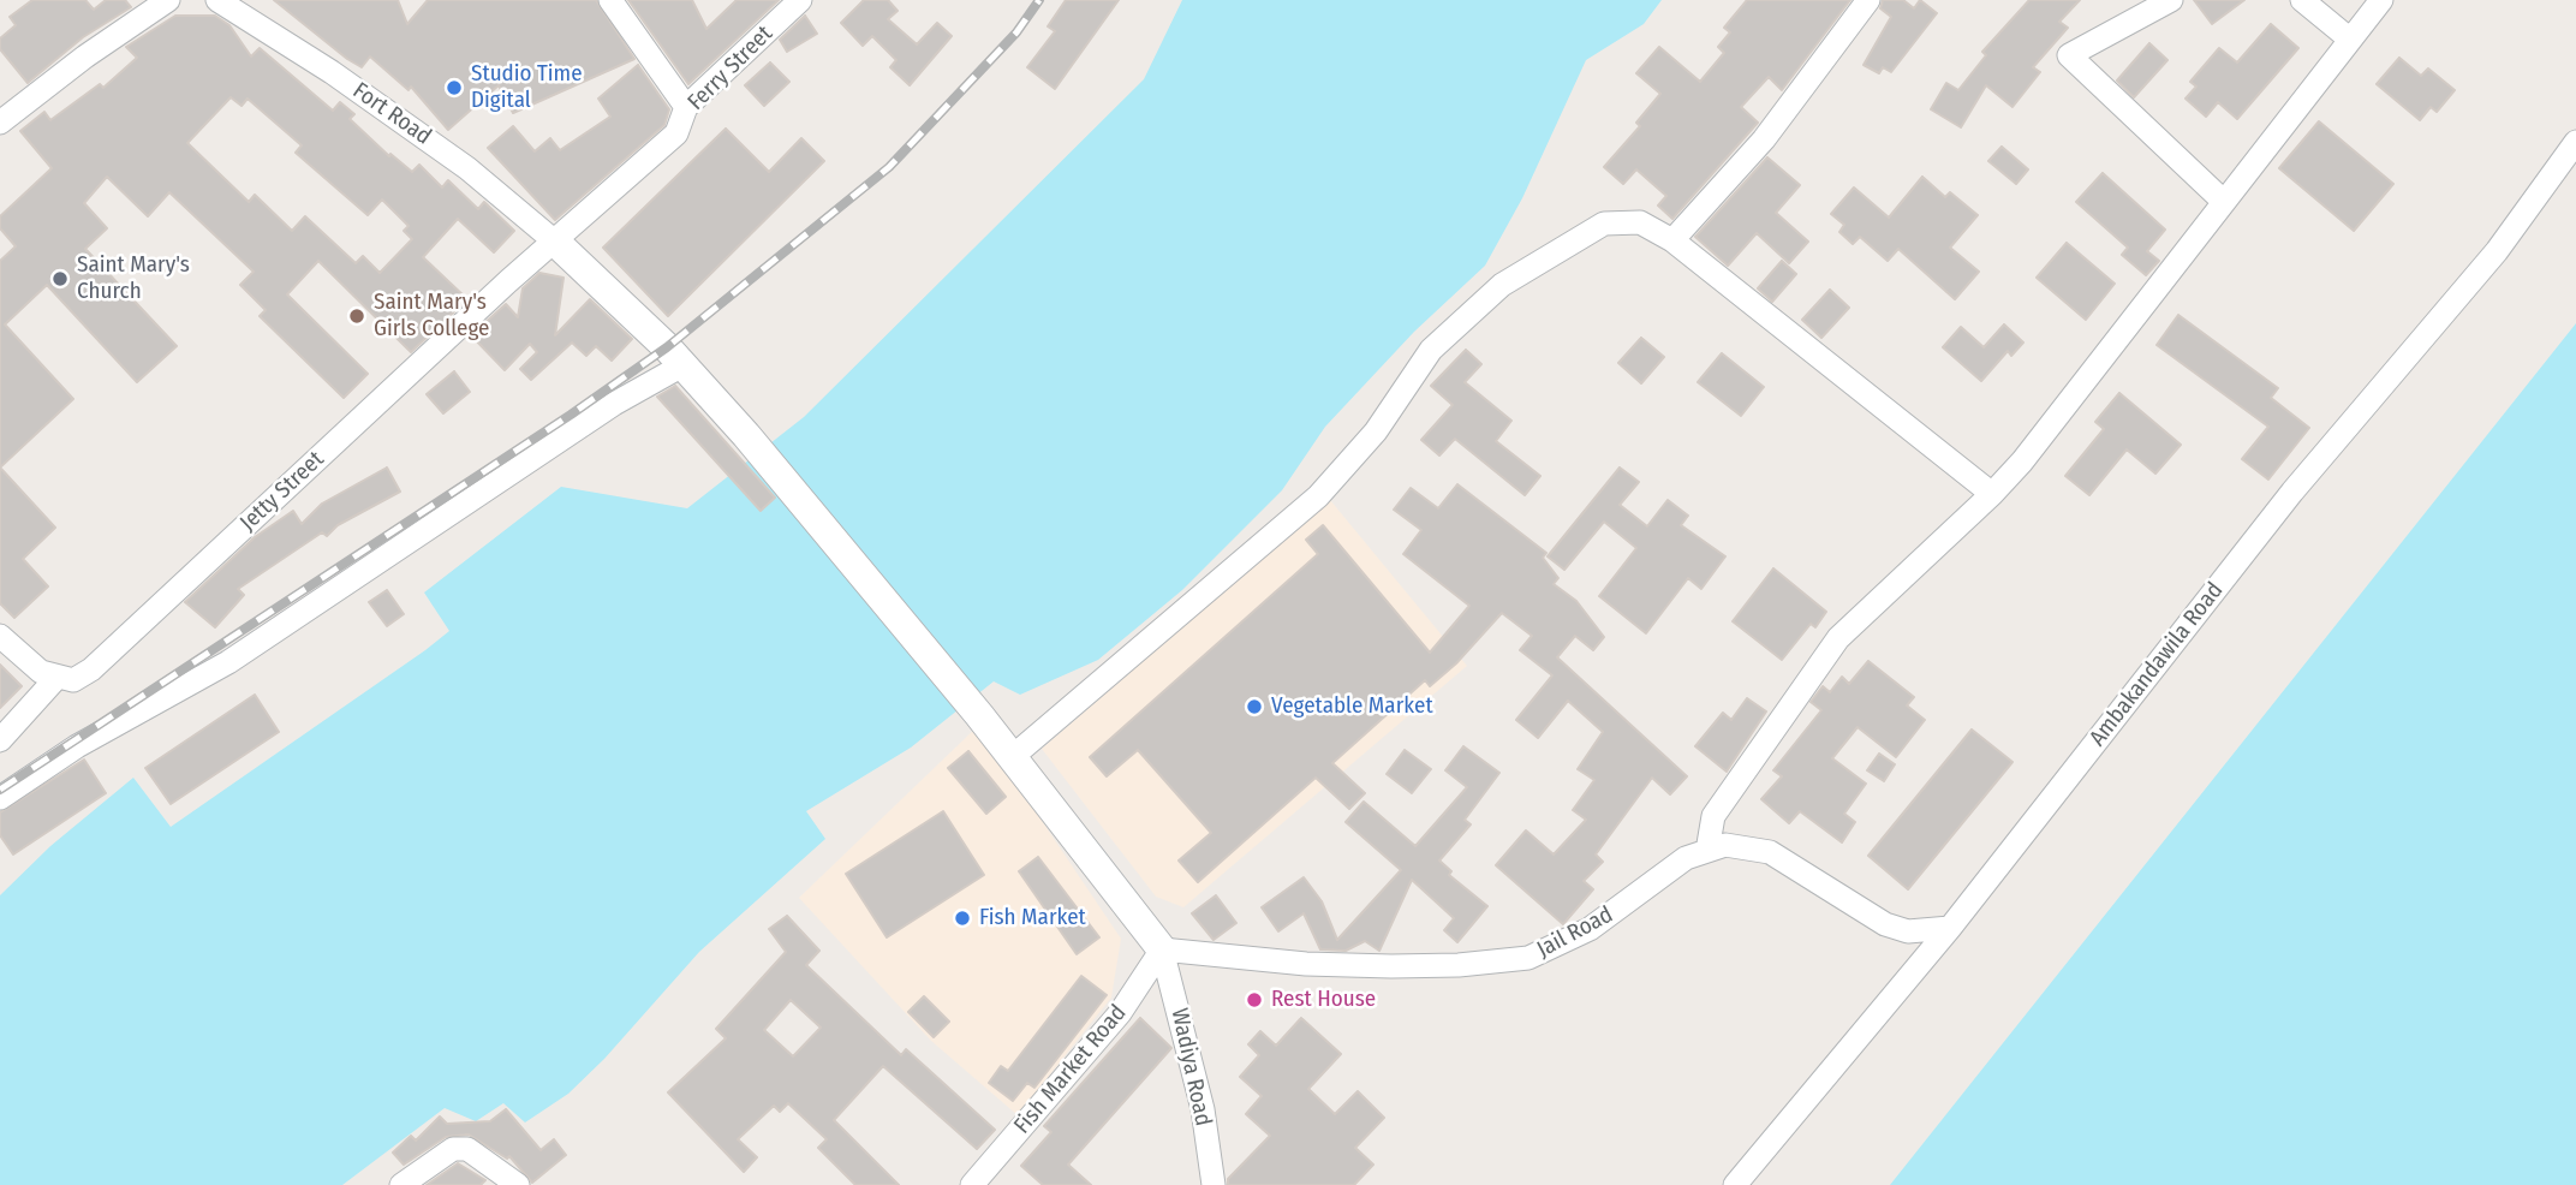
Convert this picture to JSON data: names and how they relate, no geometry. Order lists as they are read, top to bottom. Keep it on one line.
{"streets":{"street":["Ferry Street","Fort Road","Jetty Street","Ambakandawila Road","Jail Road","Wadiya Road","Fish Market Road"]},"crossings":[["Ferry Street","Fort Road"],["Ferry Street","Jetty Street"],["Fort Road","Jetty Street"],["Ambakandawila Road","Jail Road"],["Jail Road","Wadiya Road"],["Jail Road","Fish Market Road"],["Wadiya Road","Fish Market Road"]],"places":["Studio Time Digital","Saint Mary's Church","Saint Mary's Girls College","Vegetable Market","Fish Market","Rest House"]}
